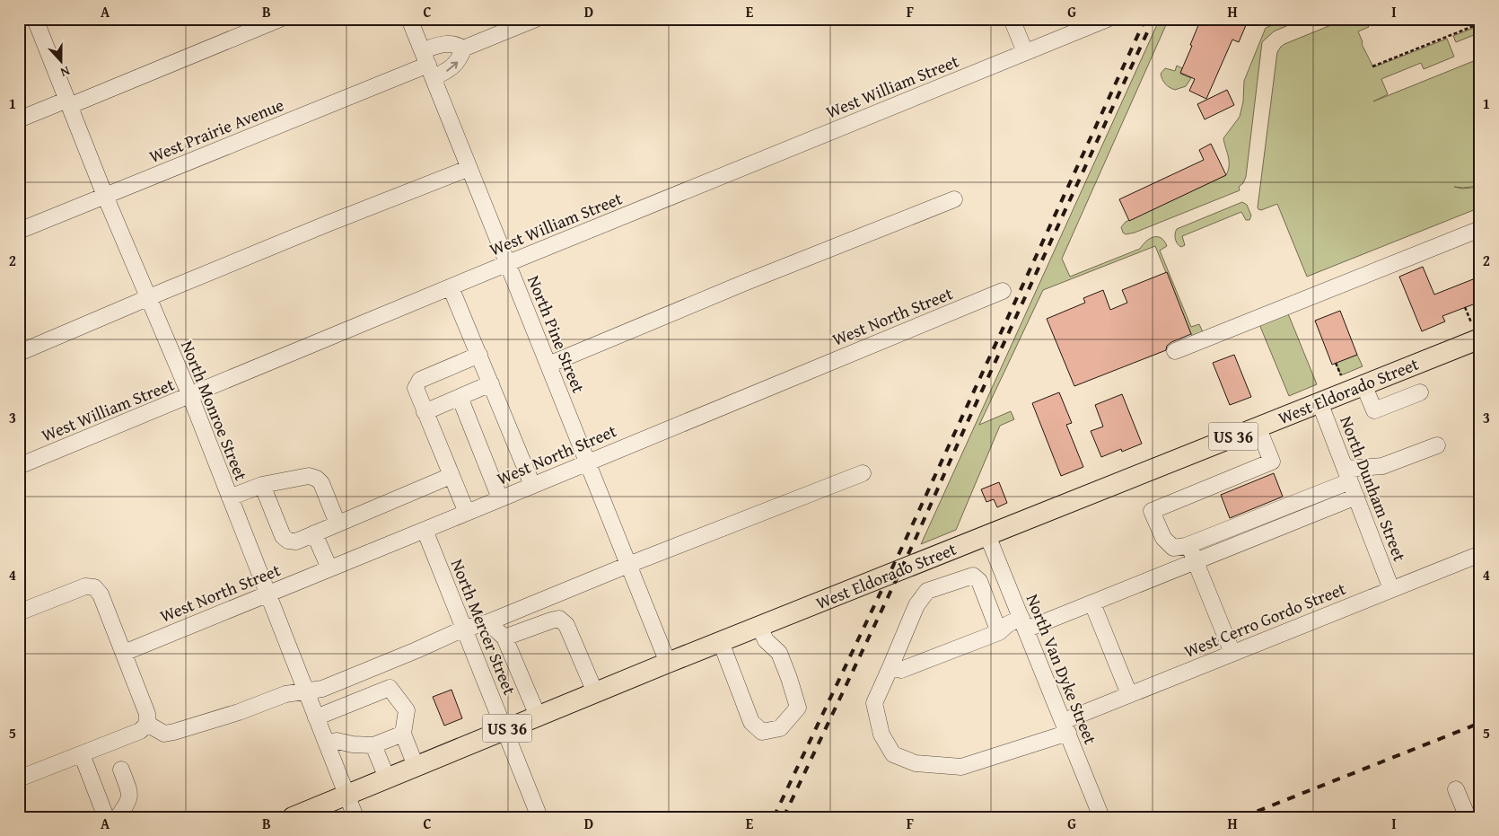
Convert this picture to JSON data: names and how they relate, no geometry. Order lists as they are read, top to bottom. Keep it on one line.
{"streets":{"main road":["West Eldorado Street","US 36"],"street":["West William Street","West Prairie Avenue","West North Street","North Pine Street","North Monroe Street","North Dunham Street","West Cerro Gordo Street","North Mercer Street","North Van Dyke Street"]},"crossings":[["West William Street","North Pine Street"],["West William Street","North Monroe Street"],["West Prairie Avenue","North Pine Street"],["West Prairie Avenue","North Monroe Street"],["West North Street","North Pine Street"],["West North Street","North Monroe Street"],["West North Street","North Mercer Street"],["North Pine Street","West Eldorado Street"],["West Eldorado Street","North Monroe Street"],["West Eldorado Street","North Dunham Street"],["West Eldorado Street","North Mercer Street"],["West Eldorado Street","North Van Dyke Street"],["North Dunham Street","West Cerro Gordo Street"],["West Cerro Gordo Street","North Van Dyke Street"]],"north":"bottom","grid":{"columns":["A","B","C","D","E","F","G","H","I"],"rows":["1","2","3","4","5"]}}
